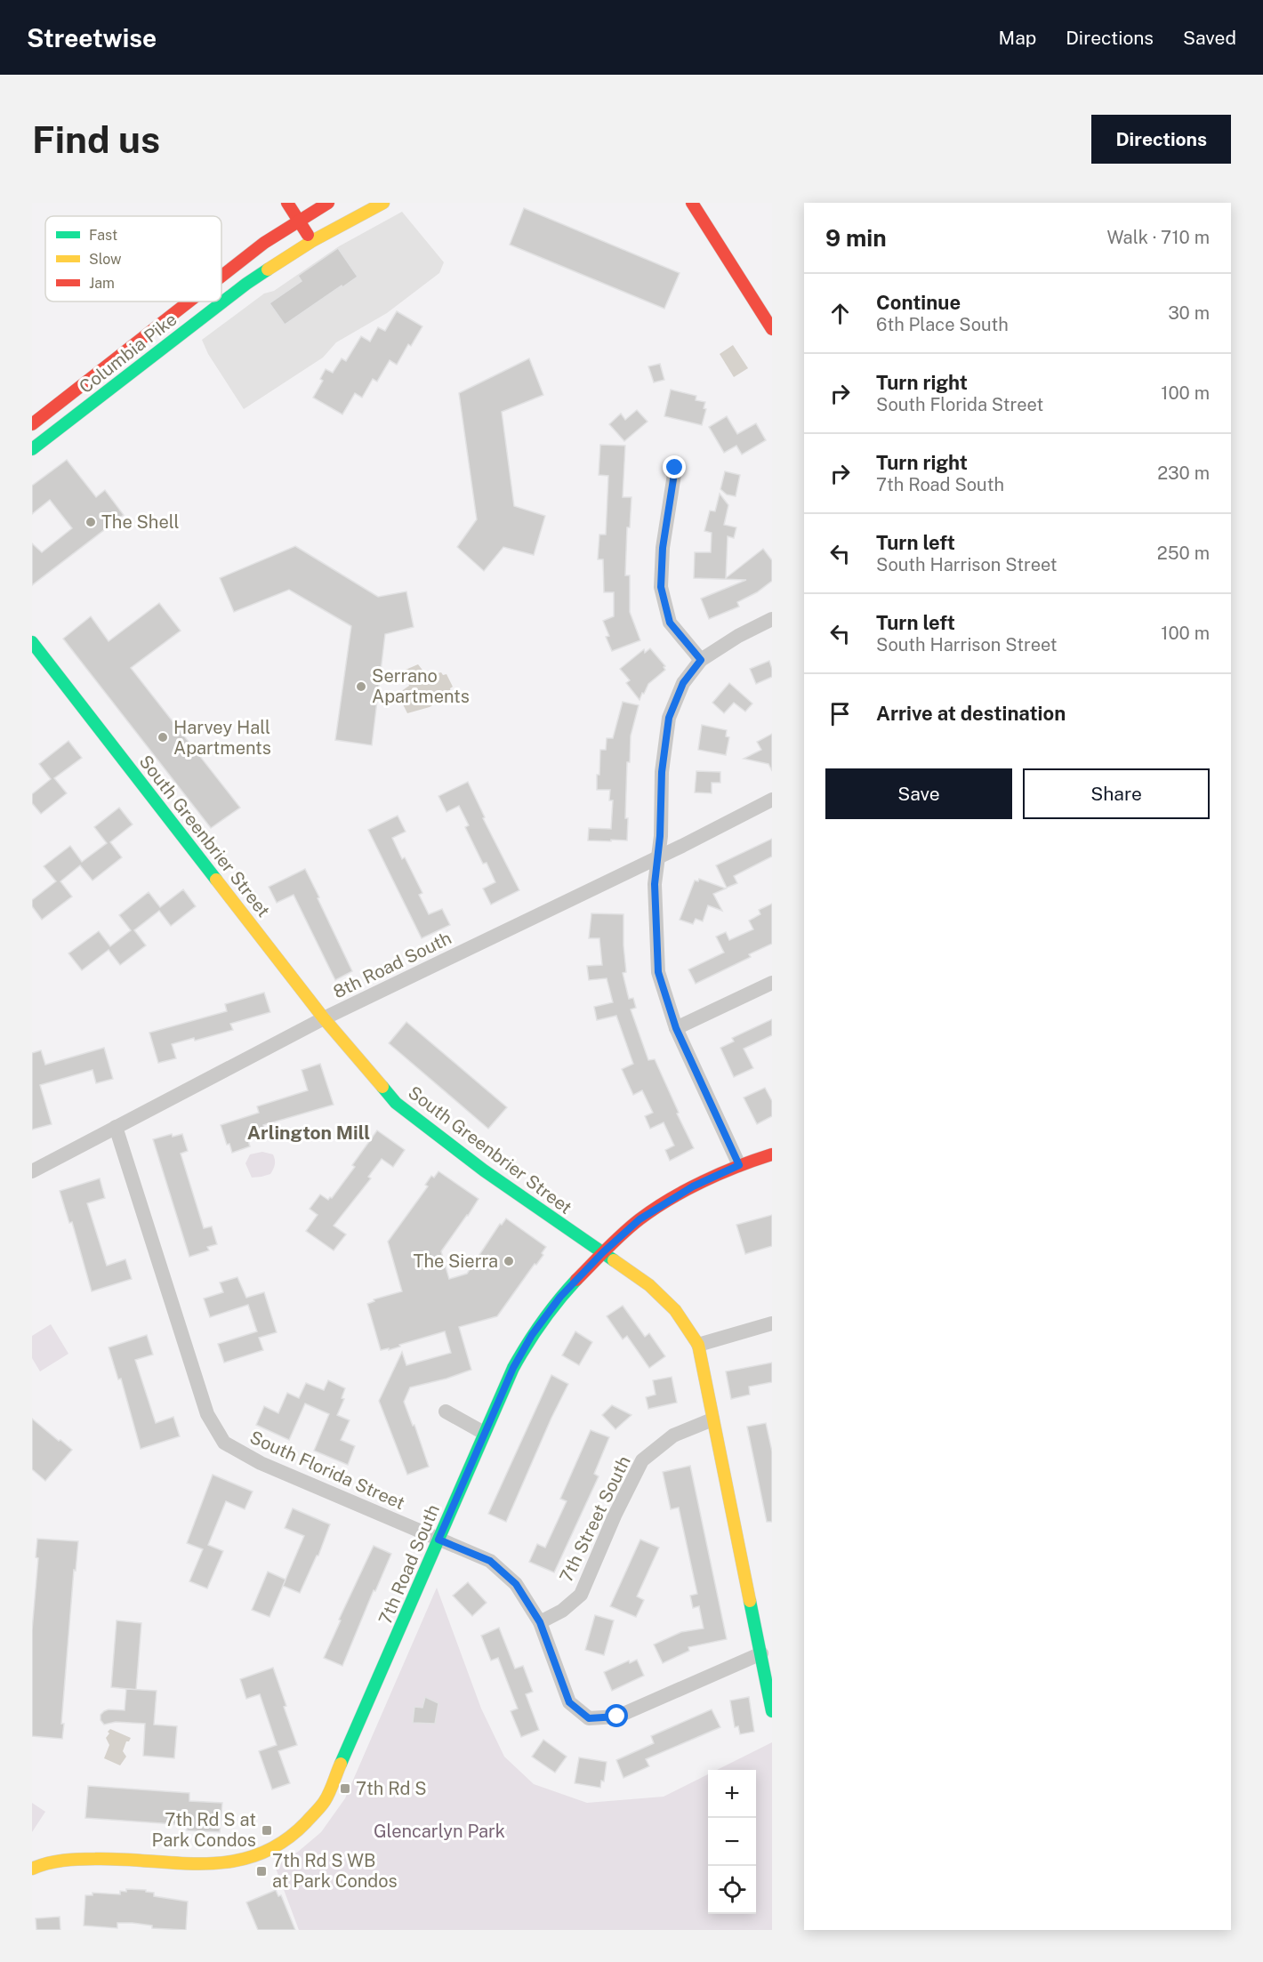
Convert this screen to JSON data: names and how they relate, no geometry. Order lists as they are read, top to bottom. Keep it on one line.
{"streets":{"street":["Columbia Pike","South Greenbrier Street","8th Road South","South Florida Street","7th Street South","7th Road South"]},"crossings":[["South Greenbrier Street","8th Road South"],["South Greenbrier Street","South Florida Street"],["South Greenbrier Street","7th Street South"],["South Greenbrier Street","7th Road South"],["8th Road South","South Florida Street"],["South Florida Street","7th Street South"],["South Florida Street","7th Road South"]],"districts":["Arlington Mill"],"parks":["Glencarlyn Park"],"places":{"other":["The Shell","Serrano Apartments","Harvey Hall Apartments","The Sierra"],"transit":["7th Rd S","7th Rd S at Park Condos","7th Rd S WB at Park Condos"]},"legend":["Fast","Slow","Jam"],"page":{"header":"Streetwise","nav":["Map","Directions","Saved"],"buttons":["Directions",["Save","Share"]],"title":"Find us","heading":["9 min","Walk · 710 m"],"list":[["Continue","6th Place South","30 m"],["Turn right","South Florida Street","100 m"],["Turn right","7th Road South","230 m"],["Turn left","South Harrison Street","250 m"],["Turn left","South Harrison Street","100 m"],"Arrive at destination"],"map_buttons":["+","−"]}}
